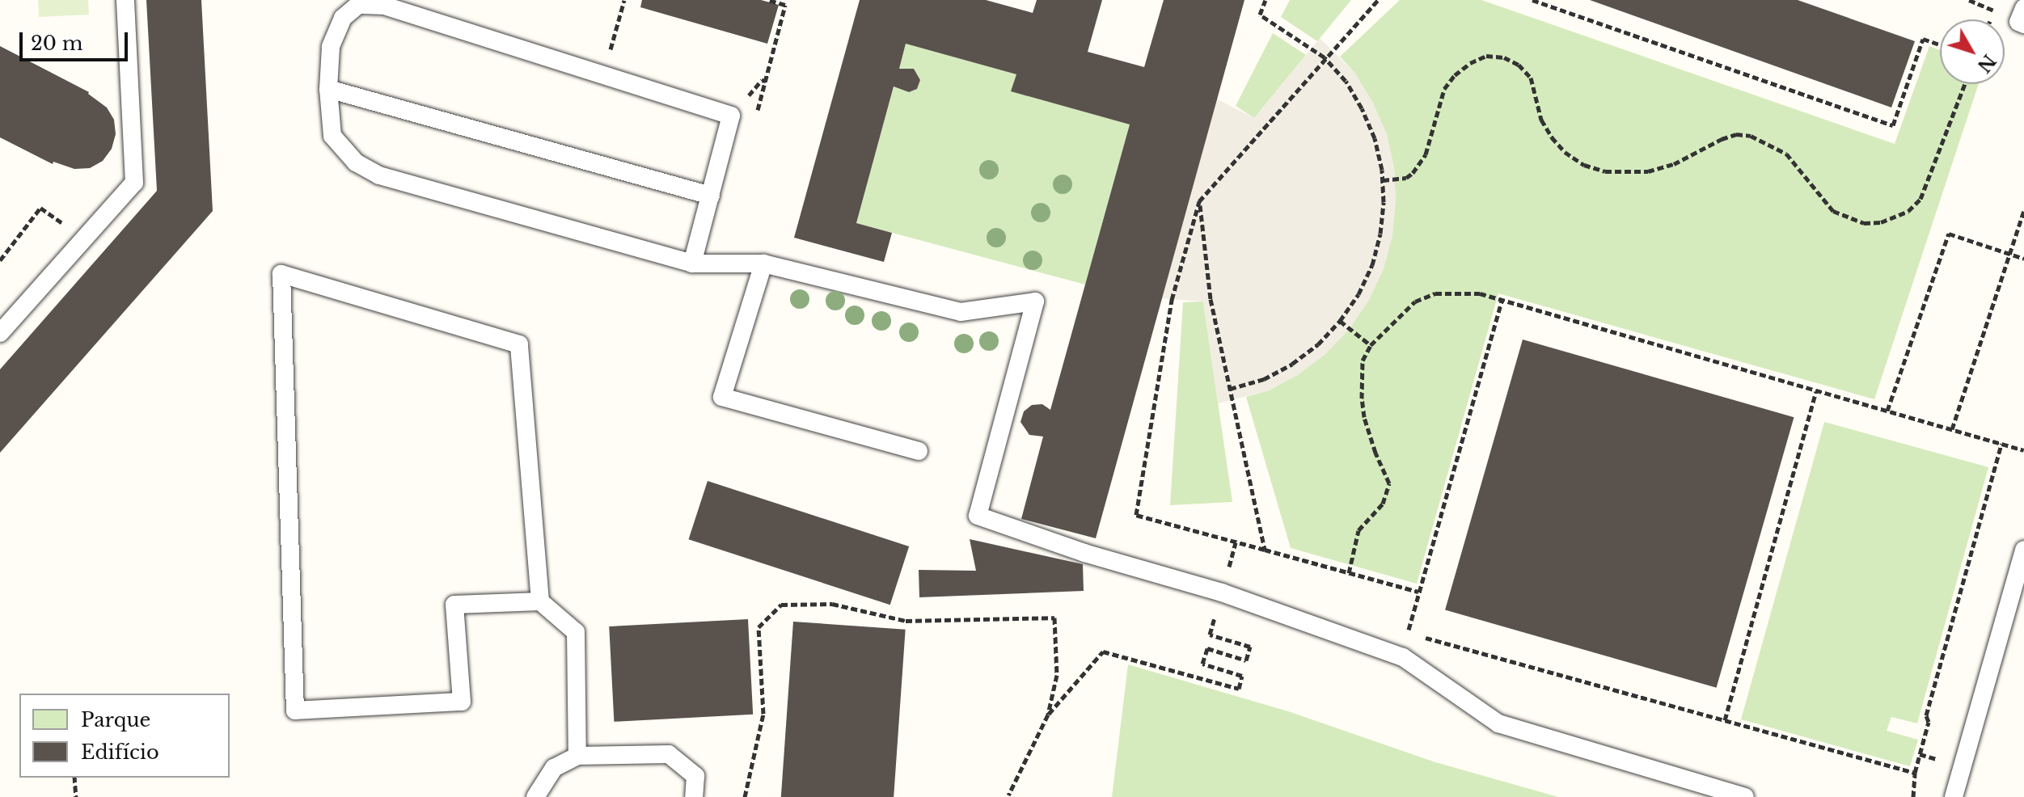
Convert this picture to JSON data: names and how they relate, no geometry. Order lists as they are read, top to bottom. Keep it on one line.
{"legend":["Parque","Edifício"],"scale_bar":"20 m","north":"bottom right"}
